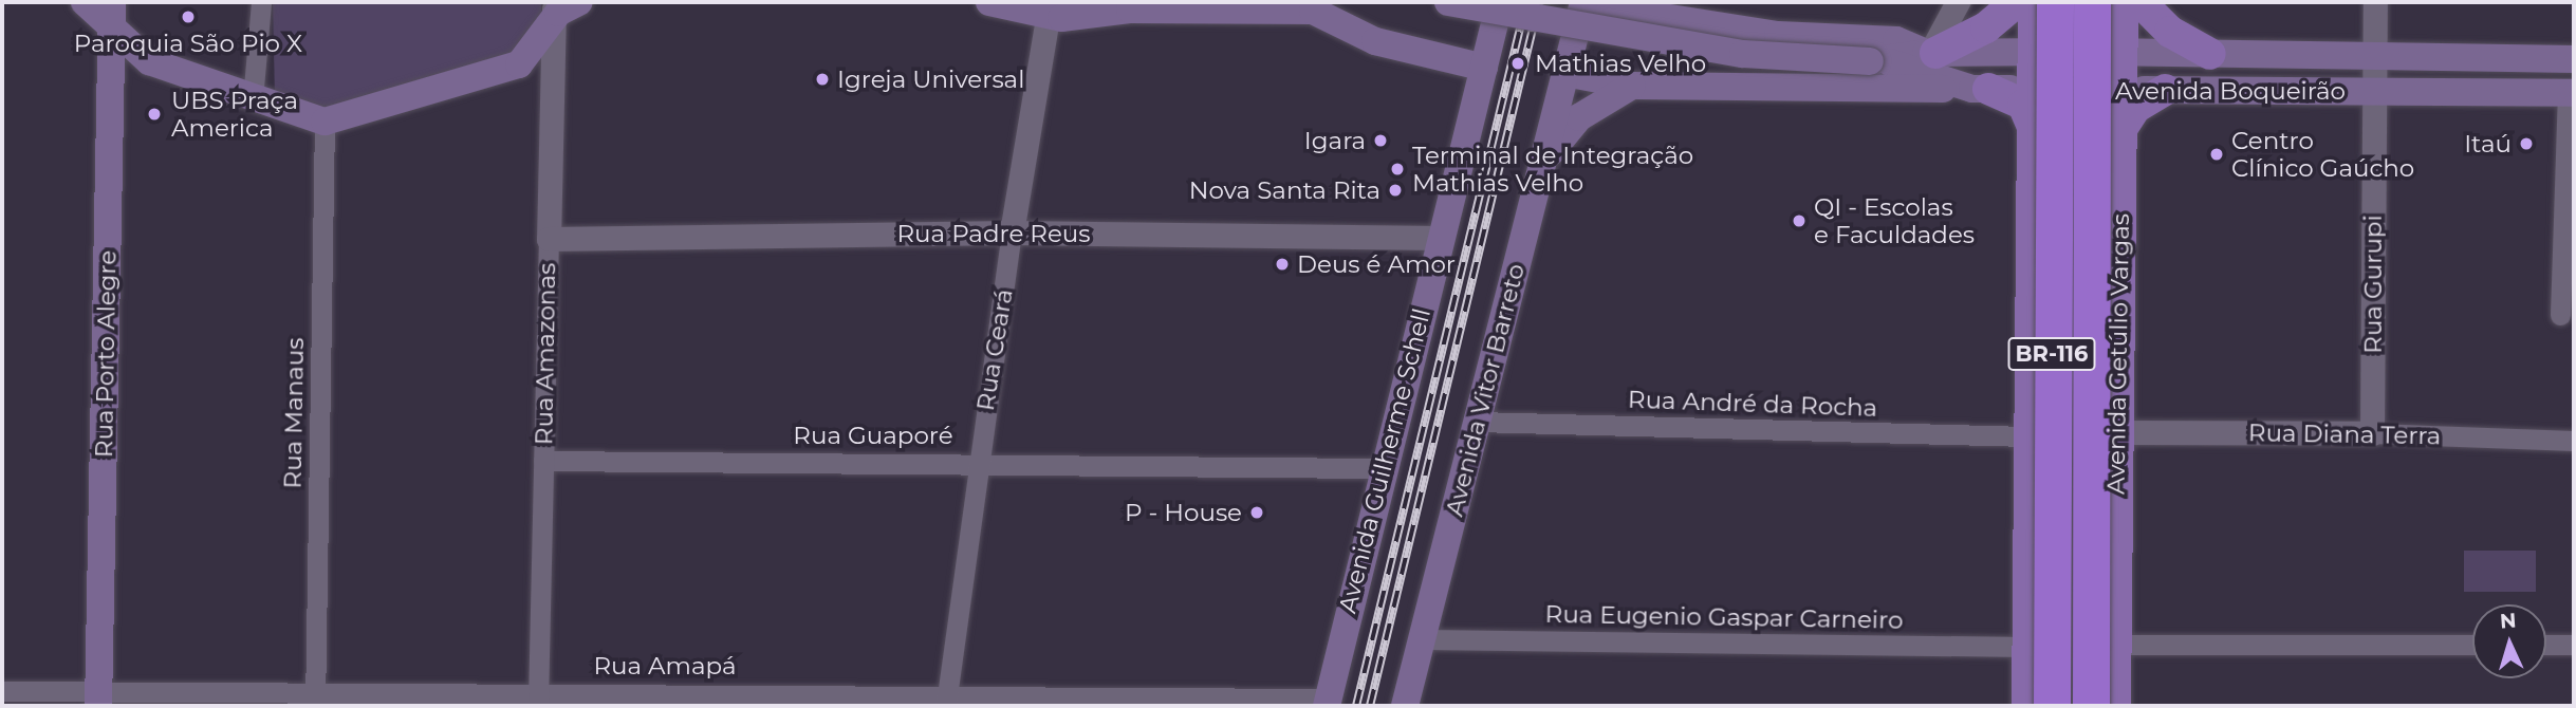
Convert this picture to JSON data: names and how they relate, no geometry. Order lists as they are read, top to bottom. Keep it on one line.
{"streets":{"highway":["BR-116"],"main road":["Avenida Boqueirão","Rua Porto Alegre","Avenida Getúlio Vargas","Avenida Vitor Barreto","Avenida Guilherme Schell"],"street":["Rua Padre Reus","Rua Gurupi","Rua Ceará","Rua Amazonas","Rua André da Rocha","Rua Manaus","Rua Diana Terra","Rua Guaporé","Rua Eugenio Gaspar Carneiro","Rua Amapá"]},"crossings":[["Avenida Boqueirão","Rua Gurupi"],["Avenida Boqueirão","Avenida Getúlio Vargas"],["Rua Padre Reus","Rua Ceará"],["Rua Padre Reus","Rua Amazonas"],["Rua Padre Reus","Avenida Guilherme Schell"],["Rua Gurupi","Rua Diana Terra"],["Rua Ceará","Rua Guaporé"],["Rua Ceará","Rua Amapá"],["Rua Porto Alegre","Rua Amapá"],["Rua Amazonas","Rua Guaporé"],["Rua Amazonas","Rua Amapá"],["Avenida Getúlio Vargas","Rua Diana Terra"],["Avenida Vitor Barreto","Rua André da Rocha"],["Avenida Vitor Barreto","Rua Eugenio Gaspar Carneiro"],["Rua Manaus","Rua Amapá"],["Rua Guaporé","Avenida Guilherme Schell"],["Avenida Guilherme Schell","Rua Amapá"]],"places":["Paroquia São Pio X","Mathias Velho","Igreja Universal","UBS Praça America","Igara","Itaú","Centro Clínico Gaúcho","Terminal de Integração Mathias Velho","Nova Santa Rita","QI - Escolas e Faculdades","Deus é Amor","P - House"],"north":"top"}
